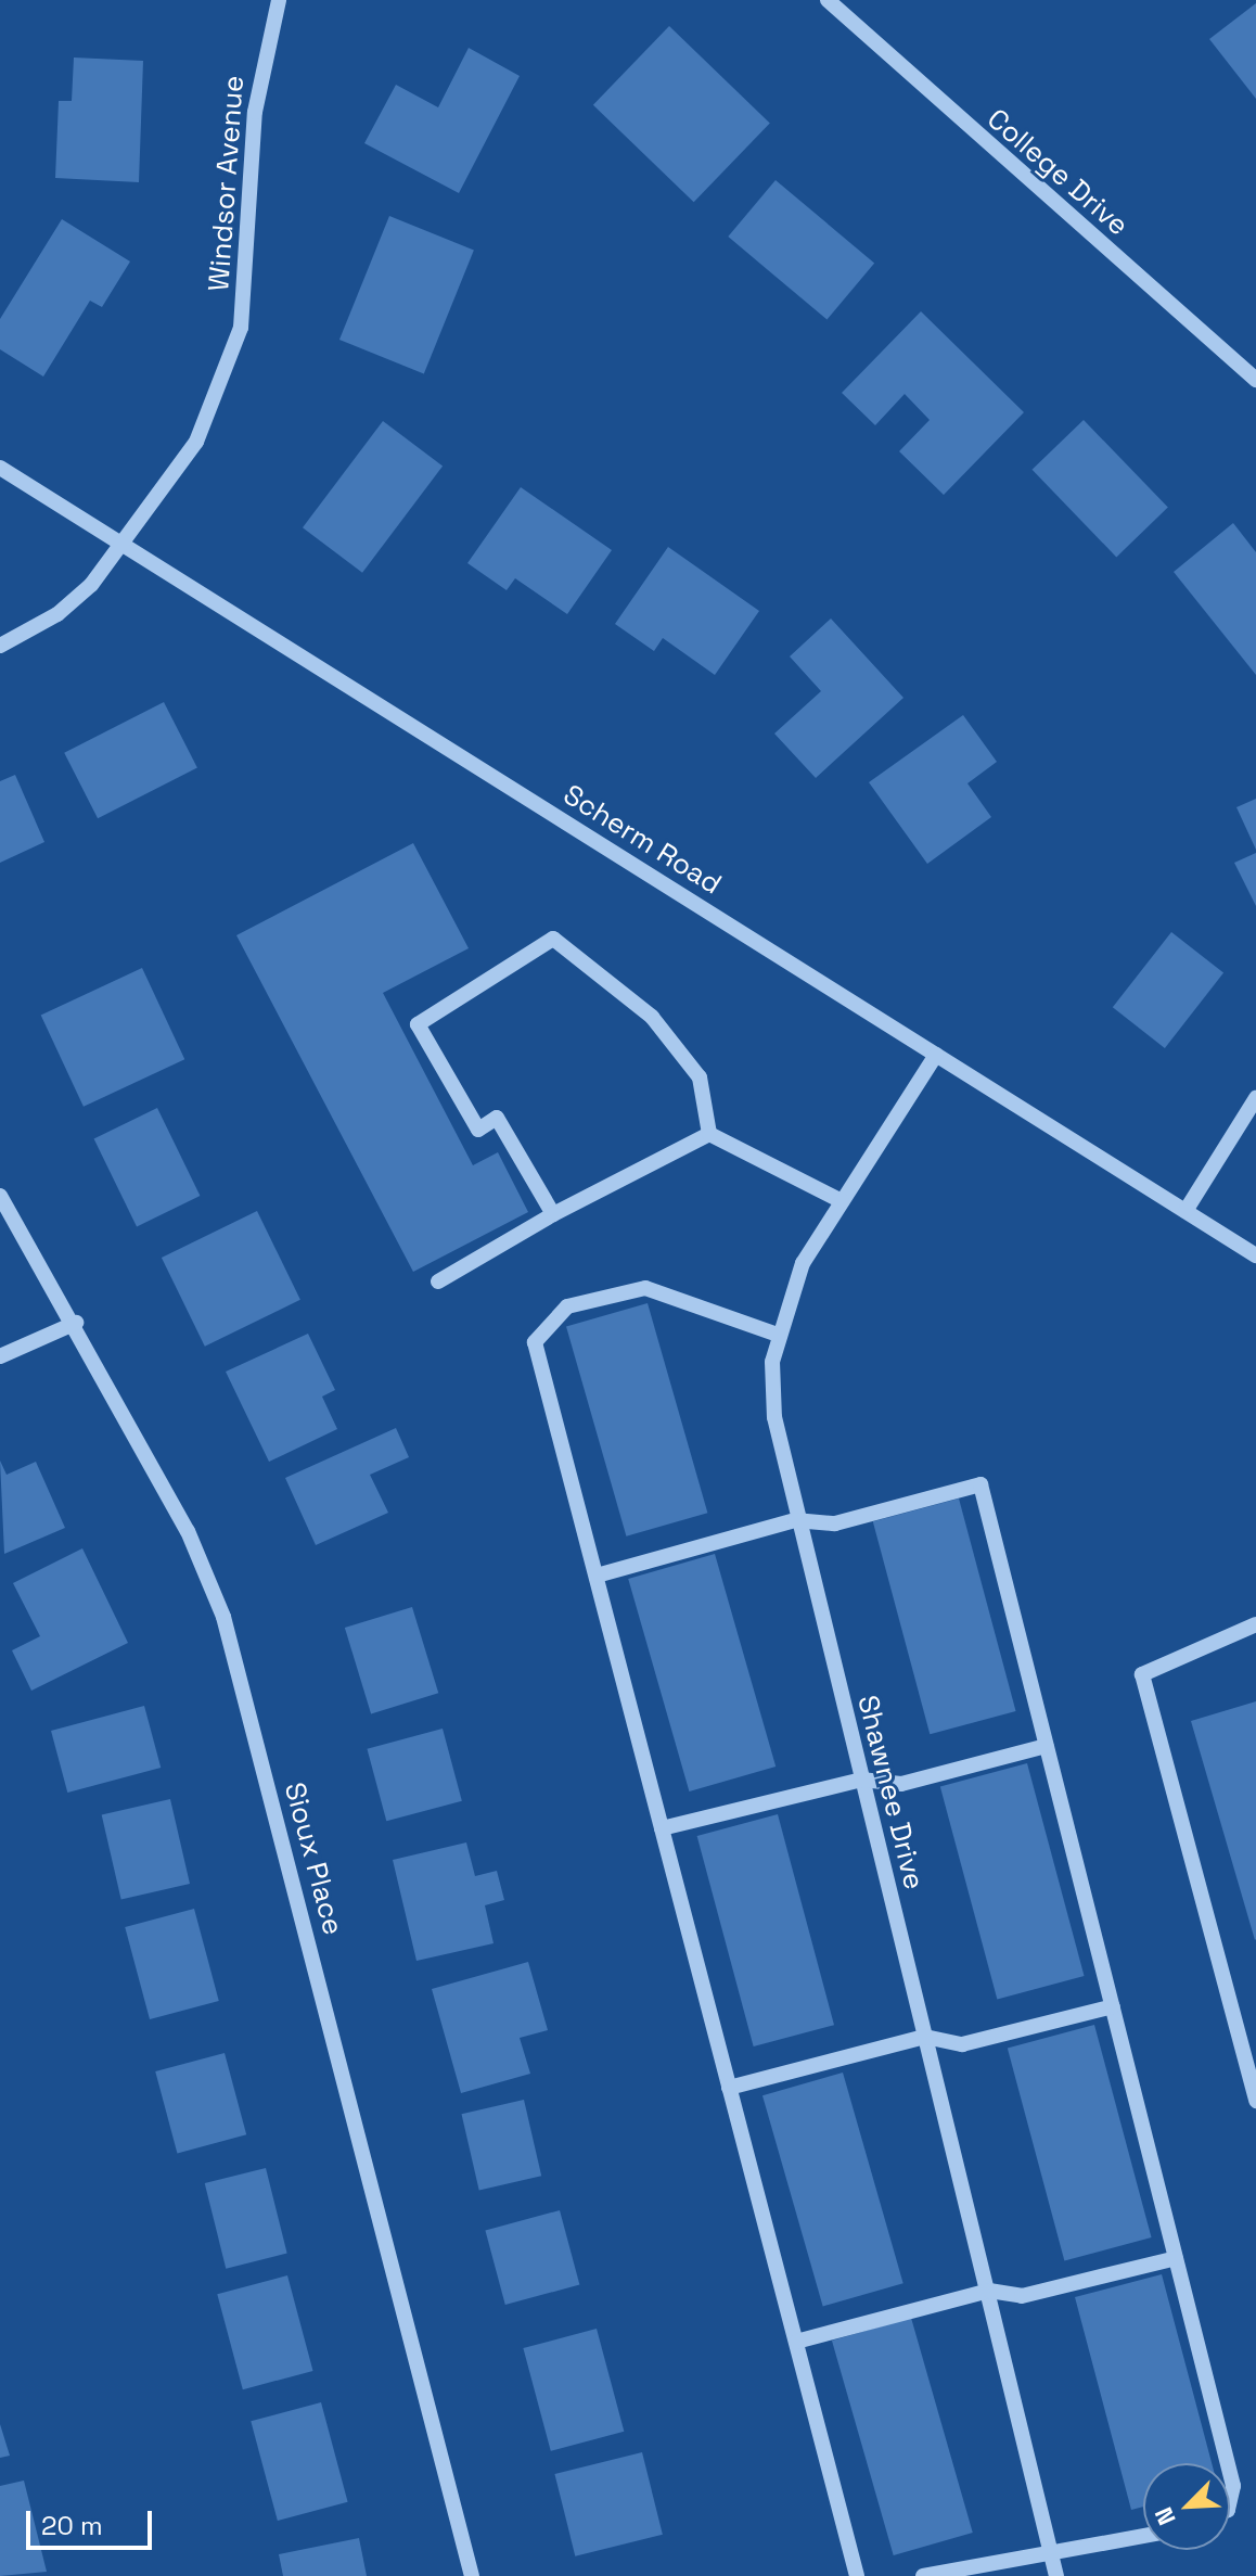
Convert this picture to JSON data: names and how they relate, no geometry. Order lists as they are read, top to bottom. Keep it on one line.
{"streets":{"street":["College Drive","Windsor Avenue","Scherm Road","Shawnee Drive","Sioux Place"]},"crossings":[["Windsor Avenue","Scherm Road"],["Scherm Road","Shawnee Drive"]],"scale_bar":"20 m","north":"bottom left"}
